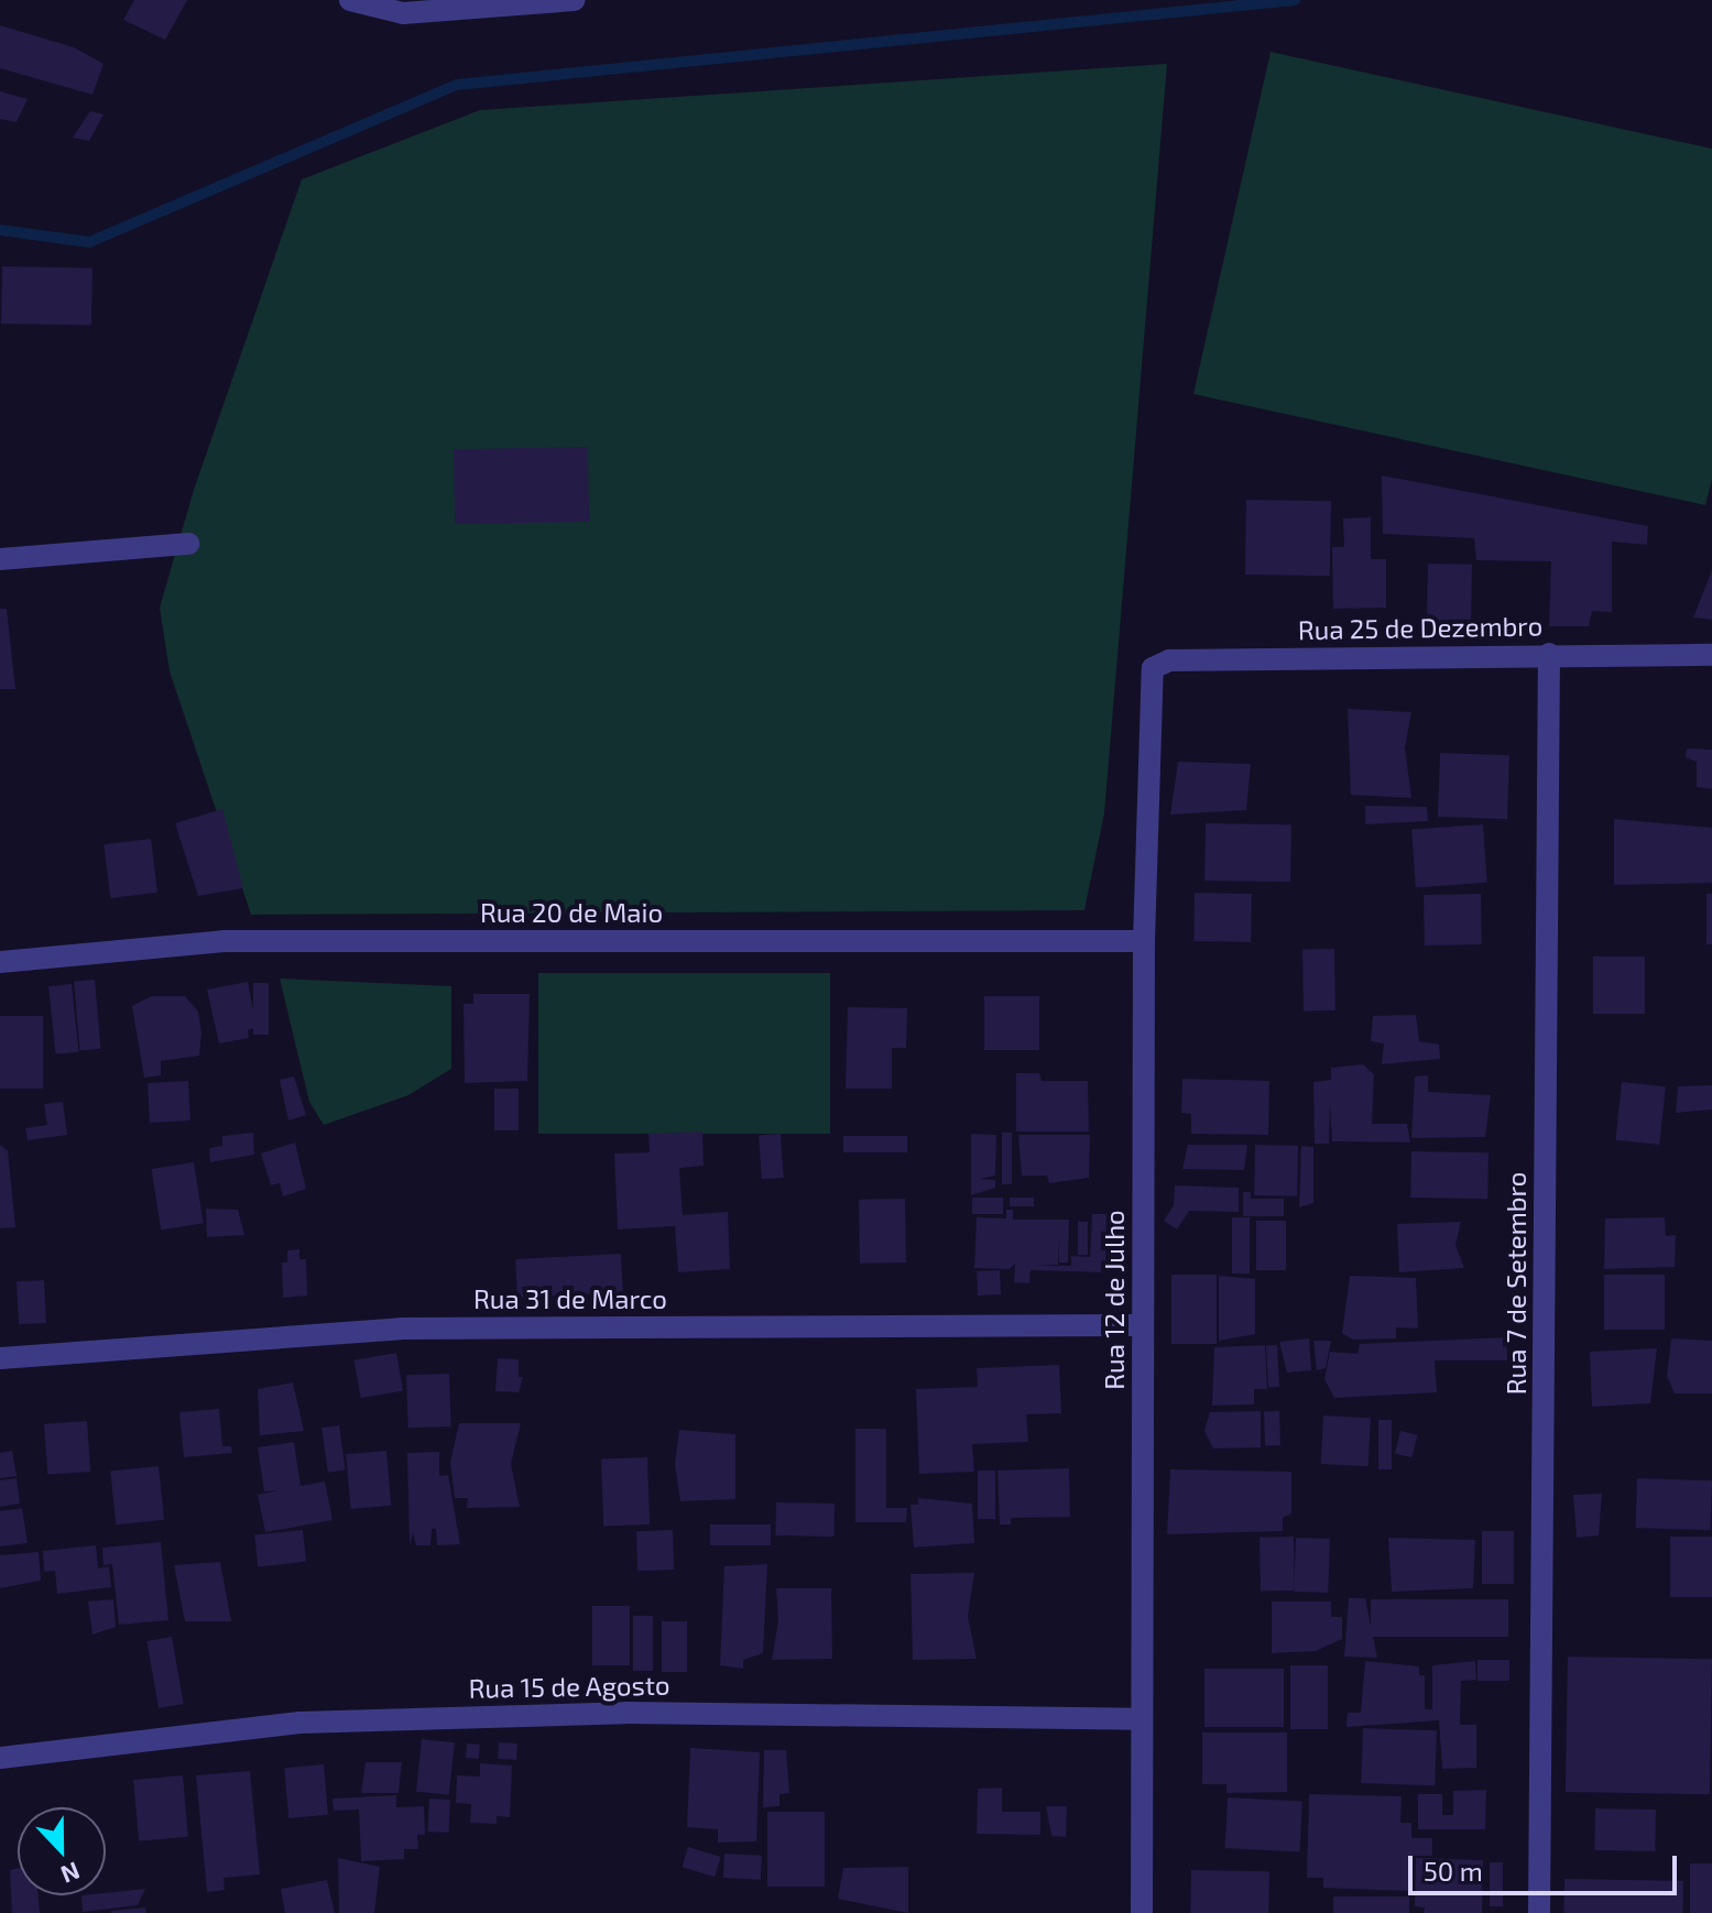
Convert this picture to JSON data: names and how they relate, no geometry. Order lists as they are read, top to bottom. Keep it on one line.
{"streets":{"street":["Rua 25 de Dezembro","Rua 20 de Maio","Rua 7 de Setembro","Rua 31 de Marco","Rua 12 de Julho","Rua 15 de Agosto"]},"crossings":[["Rua 25 de Dezembro","Rua 7 de Setembro"],["Rua 25 de Dezembro","Rua 12 de Julho"],["Rua 20 de Maio","Rua 12 de Julho"],["Rua 31 de Marco","Rua 12 de Julho"],["Rua 12 de Julho","Rua 15 de Agosto"]],"scale_bar":"50 m","north":"bottom"}
